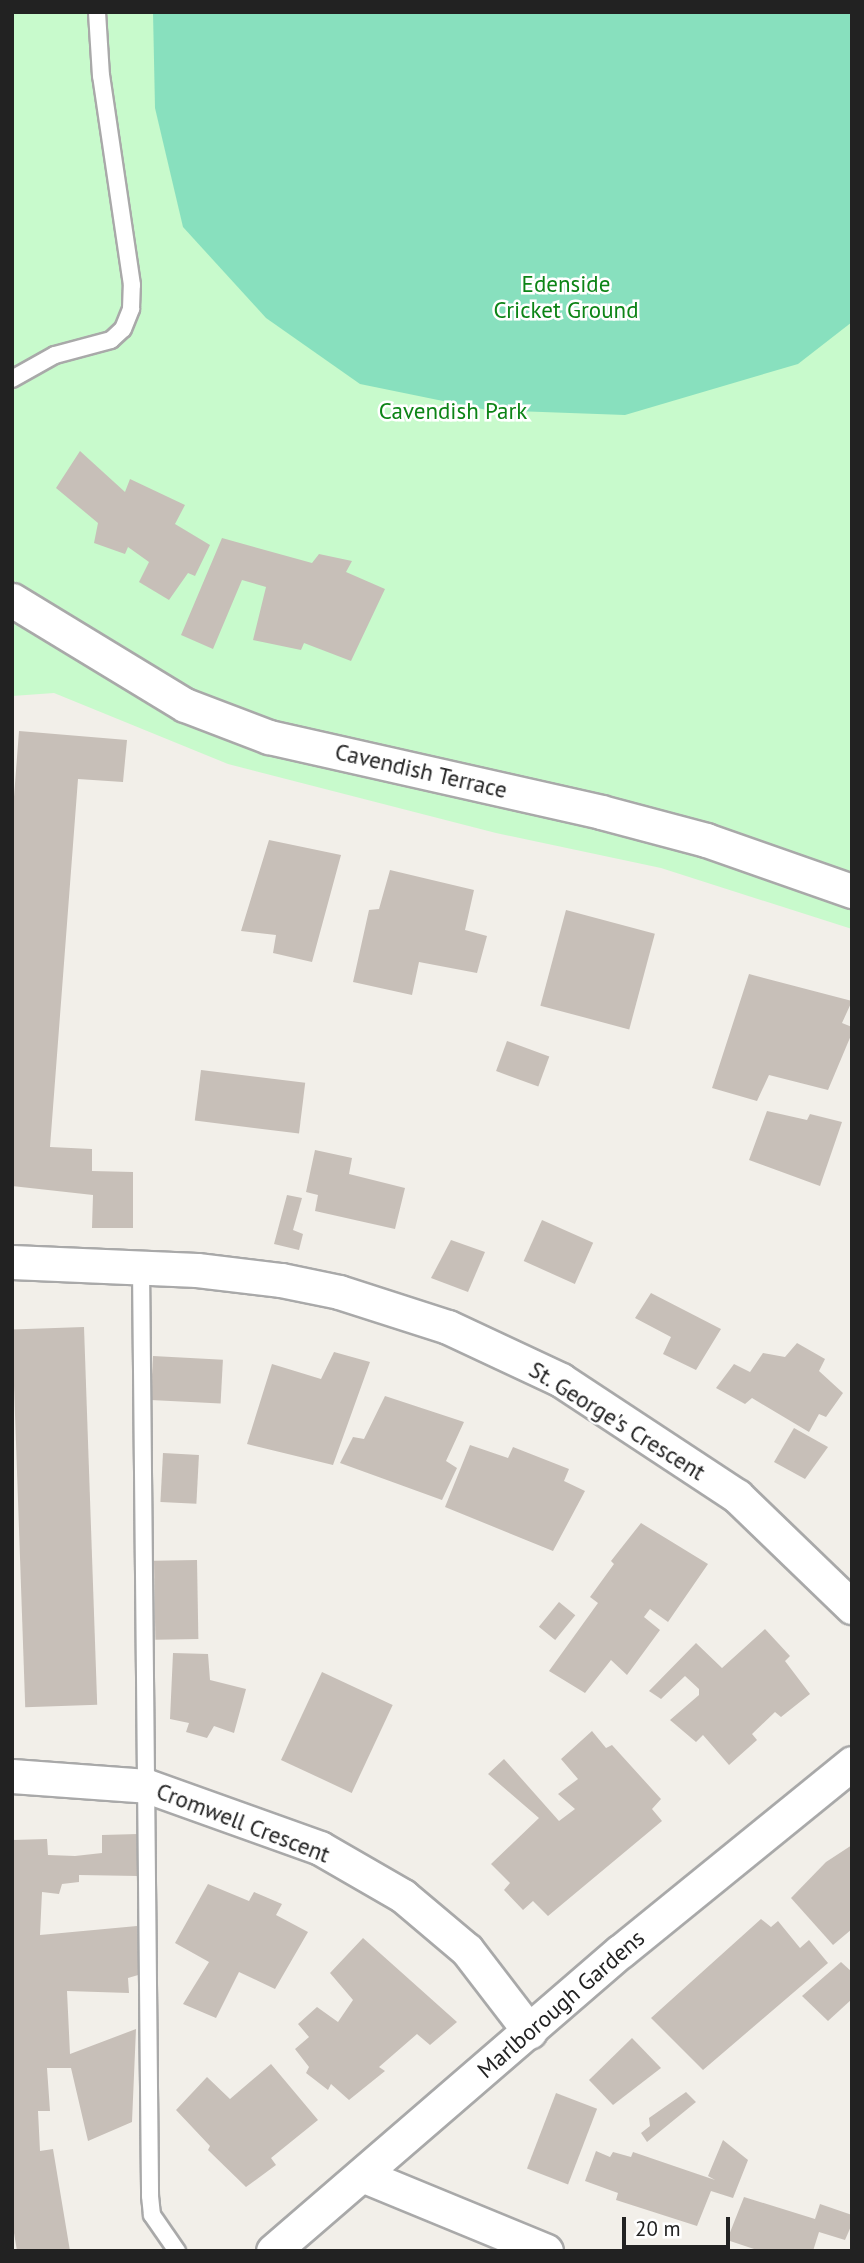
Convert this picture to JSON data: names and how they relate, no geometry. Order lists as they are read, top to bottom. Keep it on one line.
{"streets":{"street":["Cavendish Terrace","St. George's Crescent","Cromwell Crescent","Marlborough Gardens"]},"crossings":[["Cromwell Crescent","Marlborough Gardens"]],"parks":["Edenside Cricket Ground","Cavendish Park"],"scale_bar":"20 m"}
